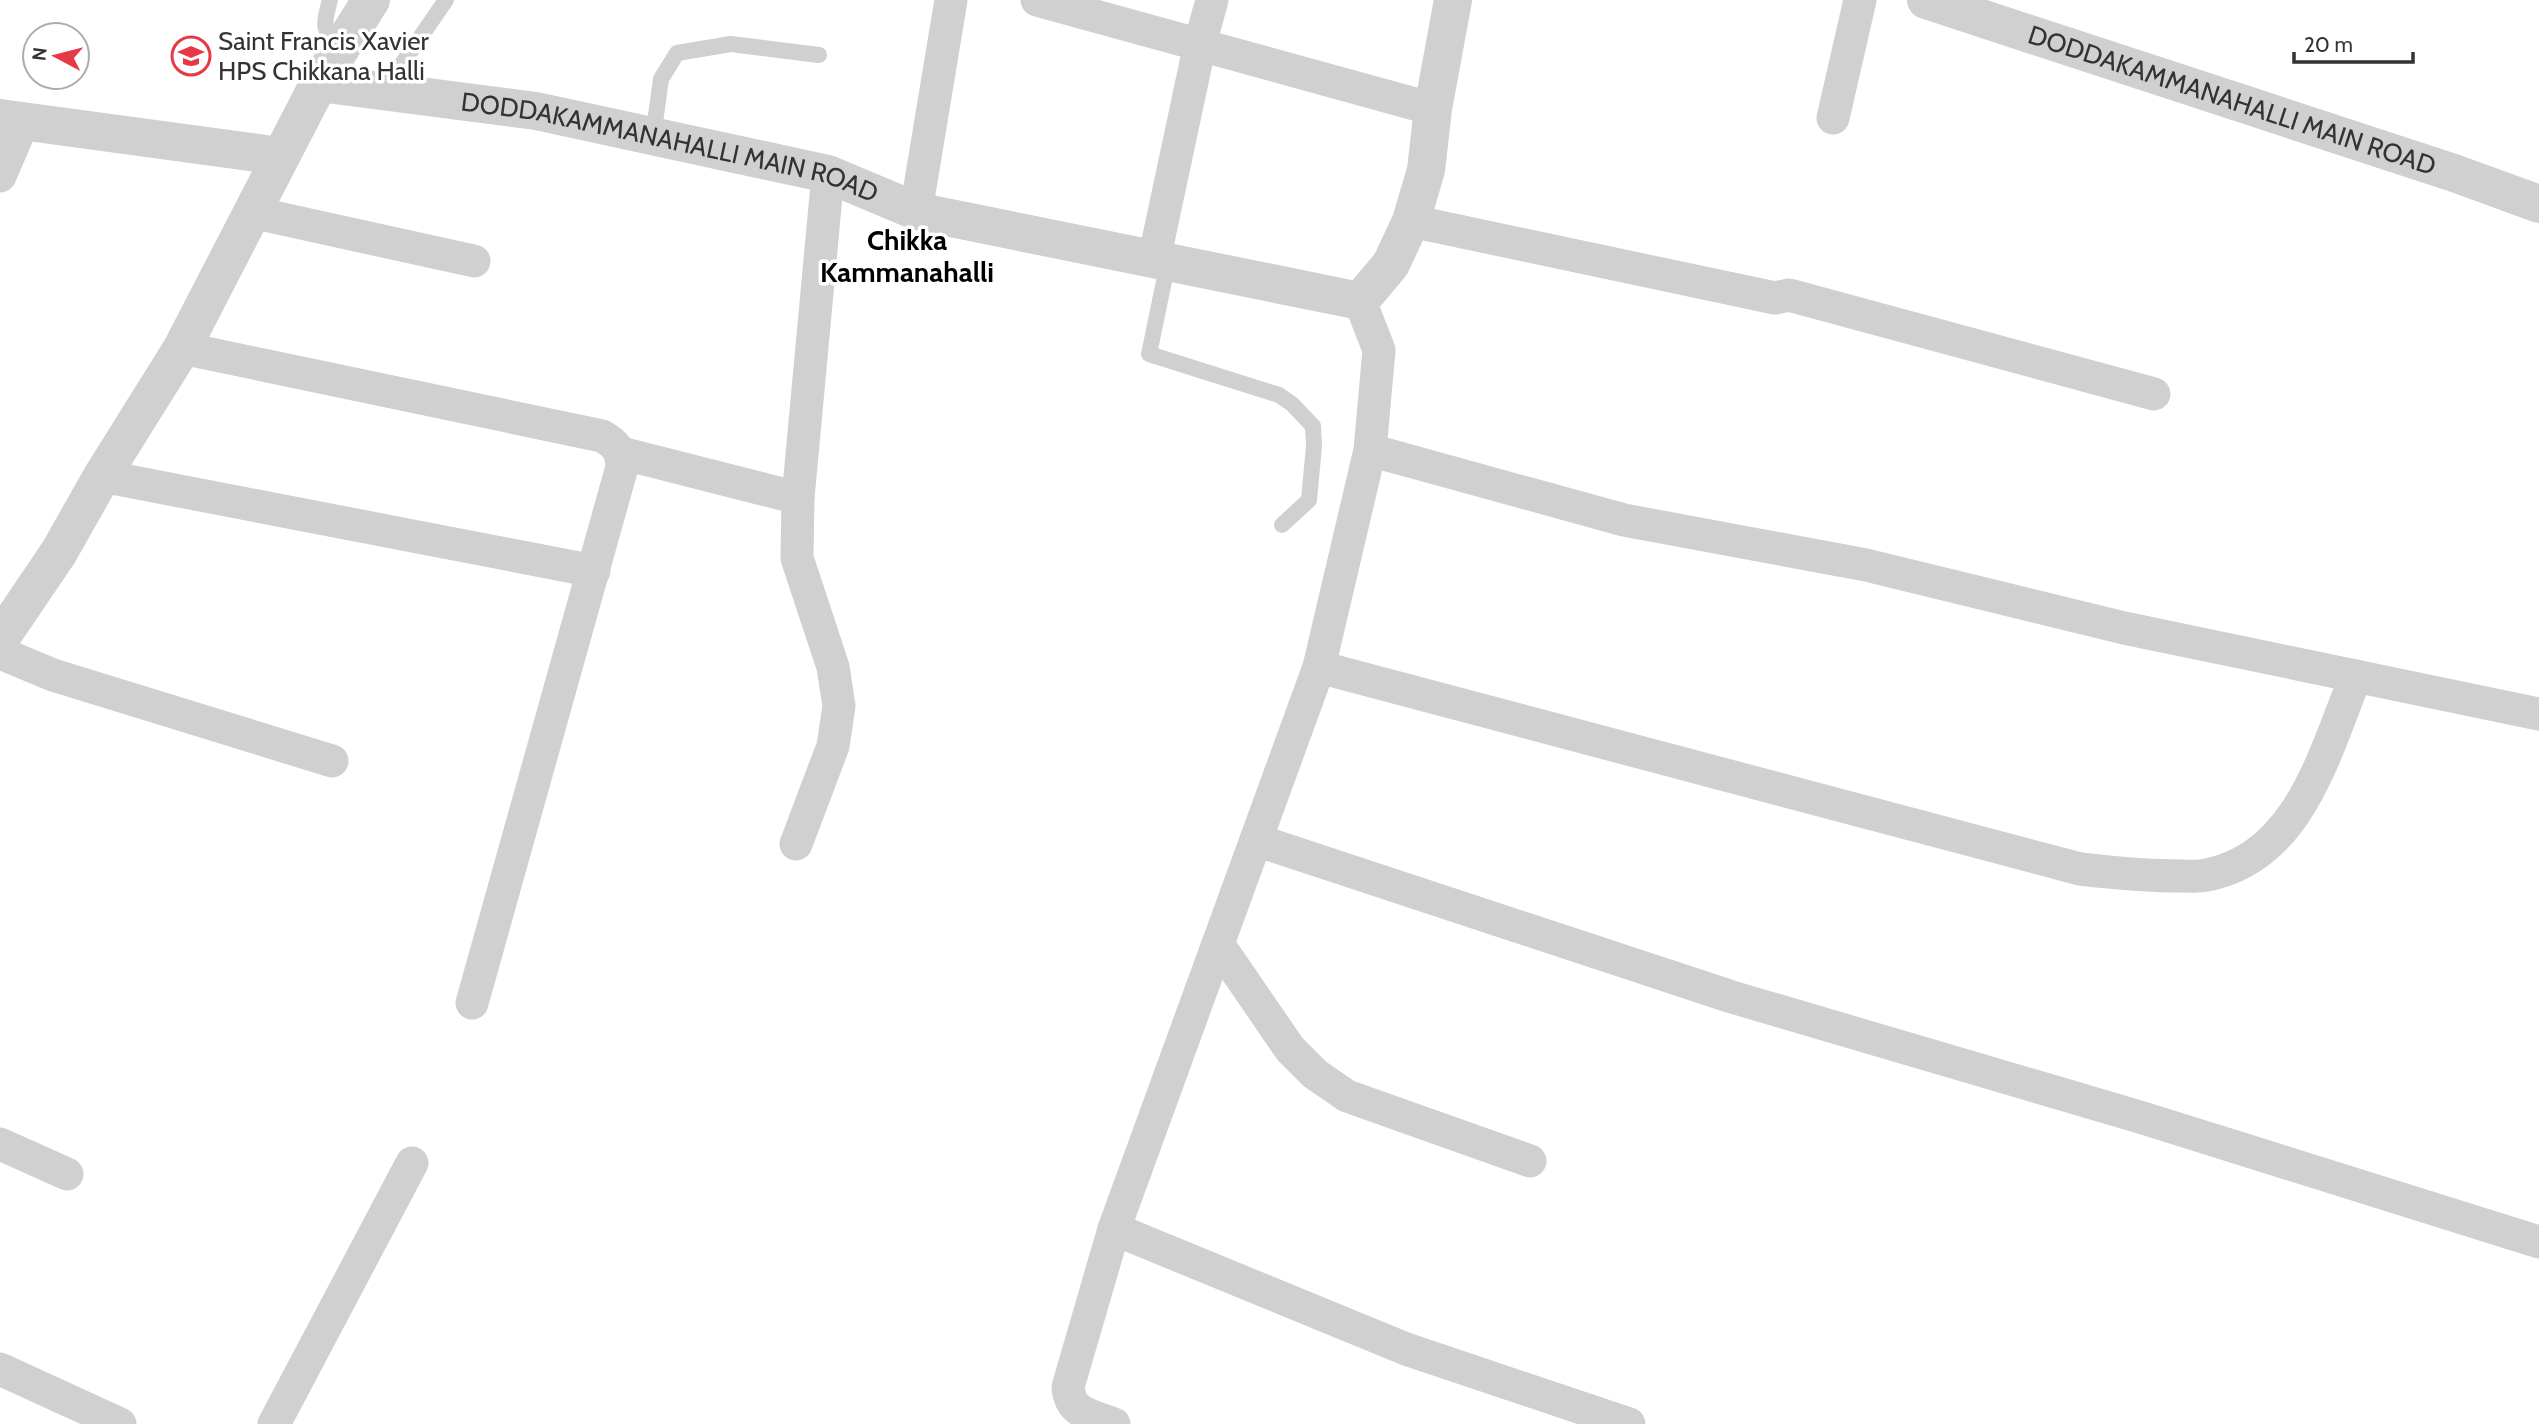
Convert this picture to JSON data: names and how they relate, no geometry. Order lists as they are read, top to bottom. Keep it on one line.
{"streets":{"street":["DODDAKAMMANAHALLI MAIN ROAD"]},"districts":["Chikka Kammanahalli"],"places":{"school or university":["Saint Francis Xavier HPS Chikkana Halli"]},"scale_bar":"20 m","north":"left"}
